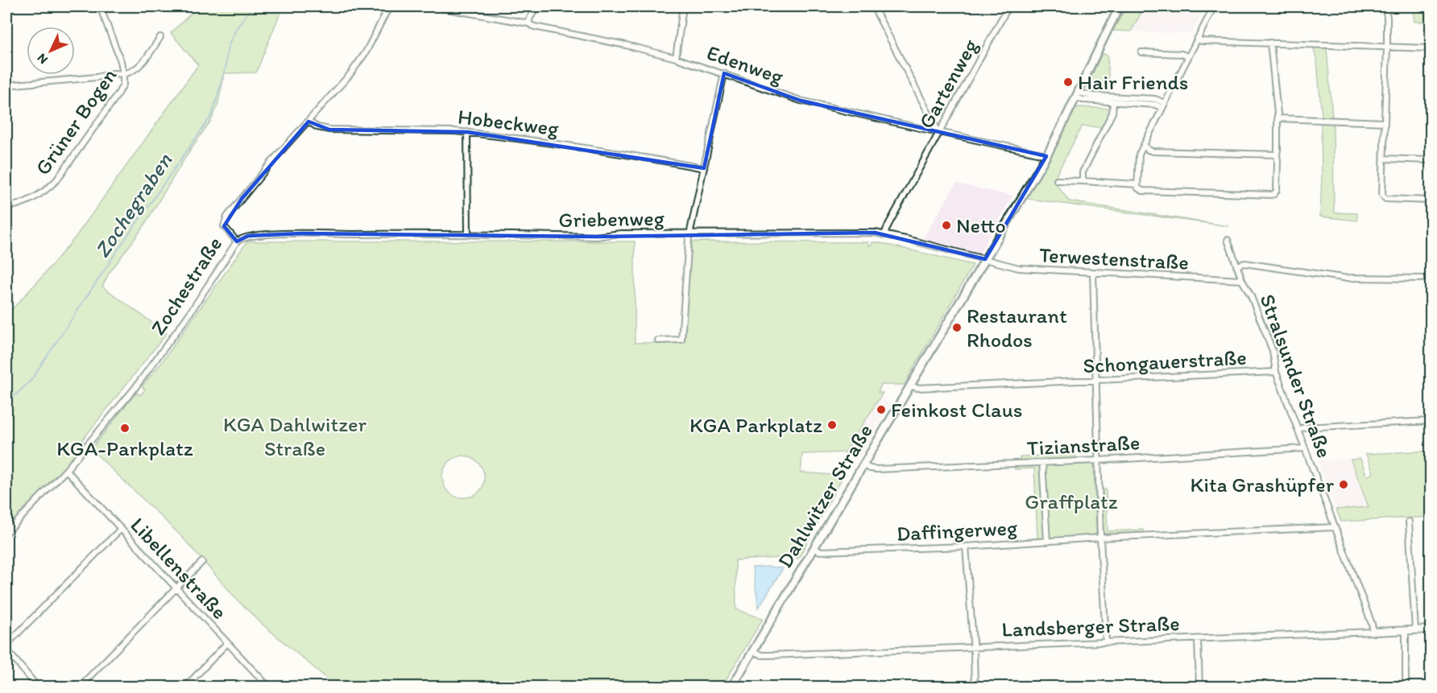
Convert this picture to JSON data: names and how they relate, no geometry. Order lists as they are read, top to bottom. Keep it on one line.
{"streets":{"main road":["Dahlwitzer Straße"],"street":["Edenweg","Gartenweg","Grüner Bogen","Hobeckweg","Griebenweg","Terwestenstraße","Zochestraße","Schongauerstraße","Stralsunder Straße","Tizianstraße","Daffingerweg","Libellenstraße","Landsberger Straße"]},"crossings":[["Edenweg","Gartenweg"],["Edenweg","Dahlwitzer Straße"],["Gartenweg","Griebenweg"],["Hobeckweg","Zochestraße"],["Griebenweg","Terwestenstraße"],["Griebenweg","Zochestraße"],["Griebenweg","Dahlwitzer Straße"],["Terwestenstraße","Stralsunder Straße"],["Terwestenstraße","Dahlwitzer Straße"],["Zochestraße","Libellenstraße"],["Schongauerstraße","Stralsunder Straße"],["Schongauerstraße","Dahlwitzer Straße"],["Stralsunder Straße","Tizianstraße"],["Stralsunder Straße","Daffingerweg"],["Stralsunder Straße","Landsberger Straße"],["Tizianstraße","Dahlwitzer Straße"],["Dahlwitzer Straße","Daffingerweg"],["Dahlwitzer Straße","Landsberger Straße"]],"water":["Zochegraben"],"parks":["KGA Dahlwitzer Straße","Graffplatz"],"places":["Hair Friends","Netto","Restaurant Rhodos","Feinkost Claus","KGA Parkplatz","KGA-Parkplatz","Kita Grashüpfer"],"north":"bottom left"}
